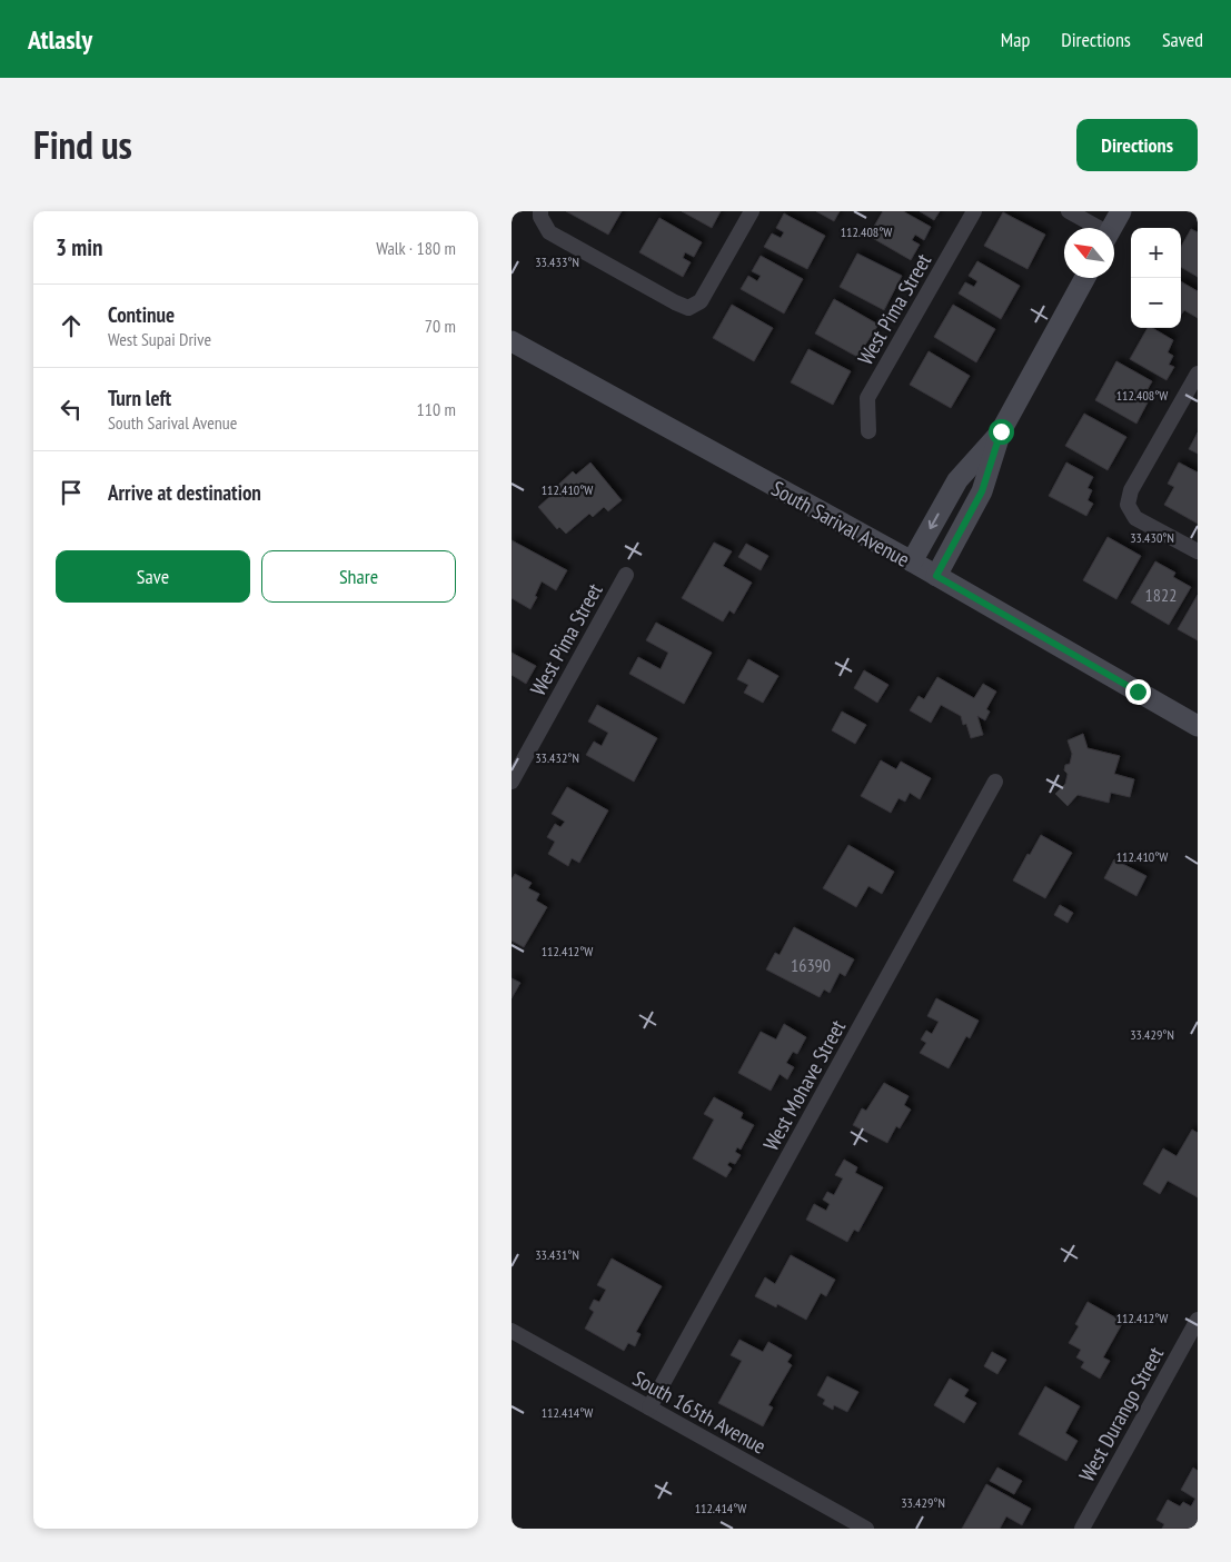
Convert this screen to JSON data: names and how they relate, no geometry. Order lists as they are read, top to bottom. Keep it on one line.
{"streets":{"main road":["South Sarival Avenue"],"street":["West Pima Street","West Mohave Street","South 165th Avenue","West Durango Street"]},"crossings":[["West Mohave Street","South 165th Avenue"]],"house_numbers":["1822","16390"],"north":"top left","page":{"header":"Atlasly","nav":["Map","Directions","Saved"],"title":"Find us","buttons":["Directions",["Save","Share"]],"heading":["3 min","Walk · 180 m"],"map_buttons":["+","−"],"list":[["Continue","West Supai Drive","70 m"],["Turn left","South Sarival Avenue","110 m"],"Arrive at destination"]},"coordinates":["112.408°W","33.433°N","112.410°W","33.430°N","33.432°N","112.412°W","33.429°N","33.431°N","112.414°W"]}
